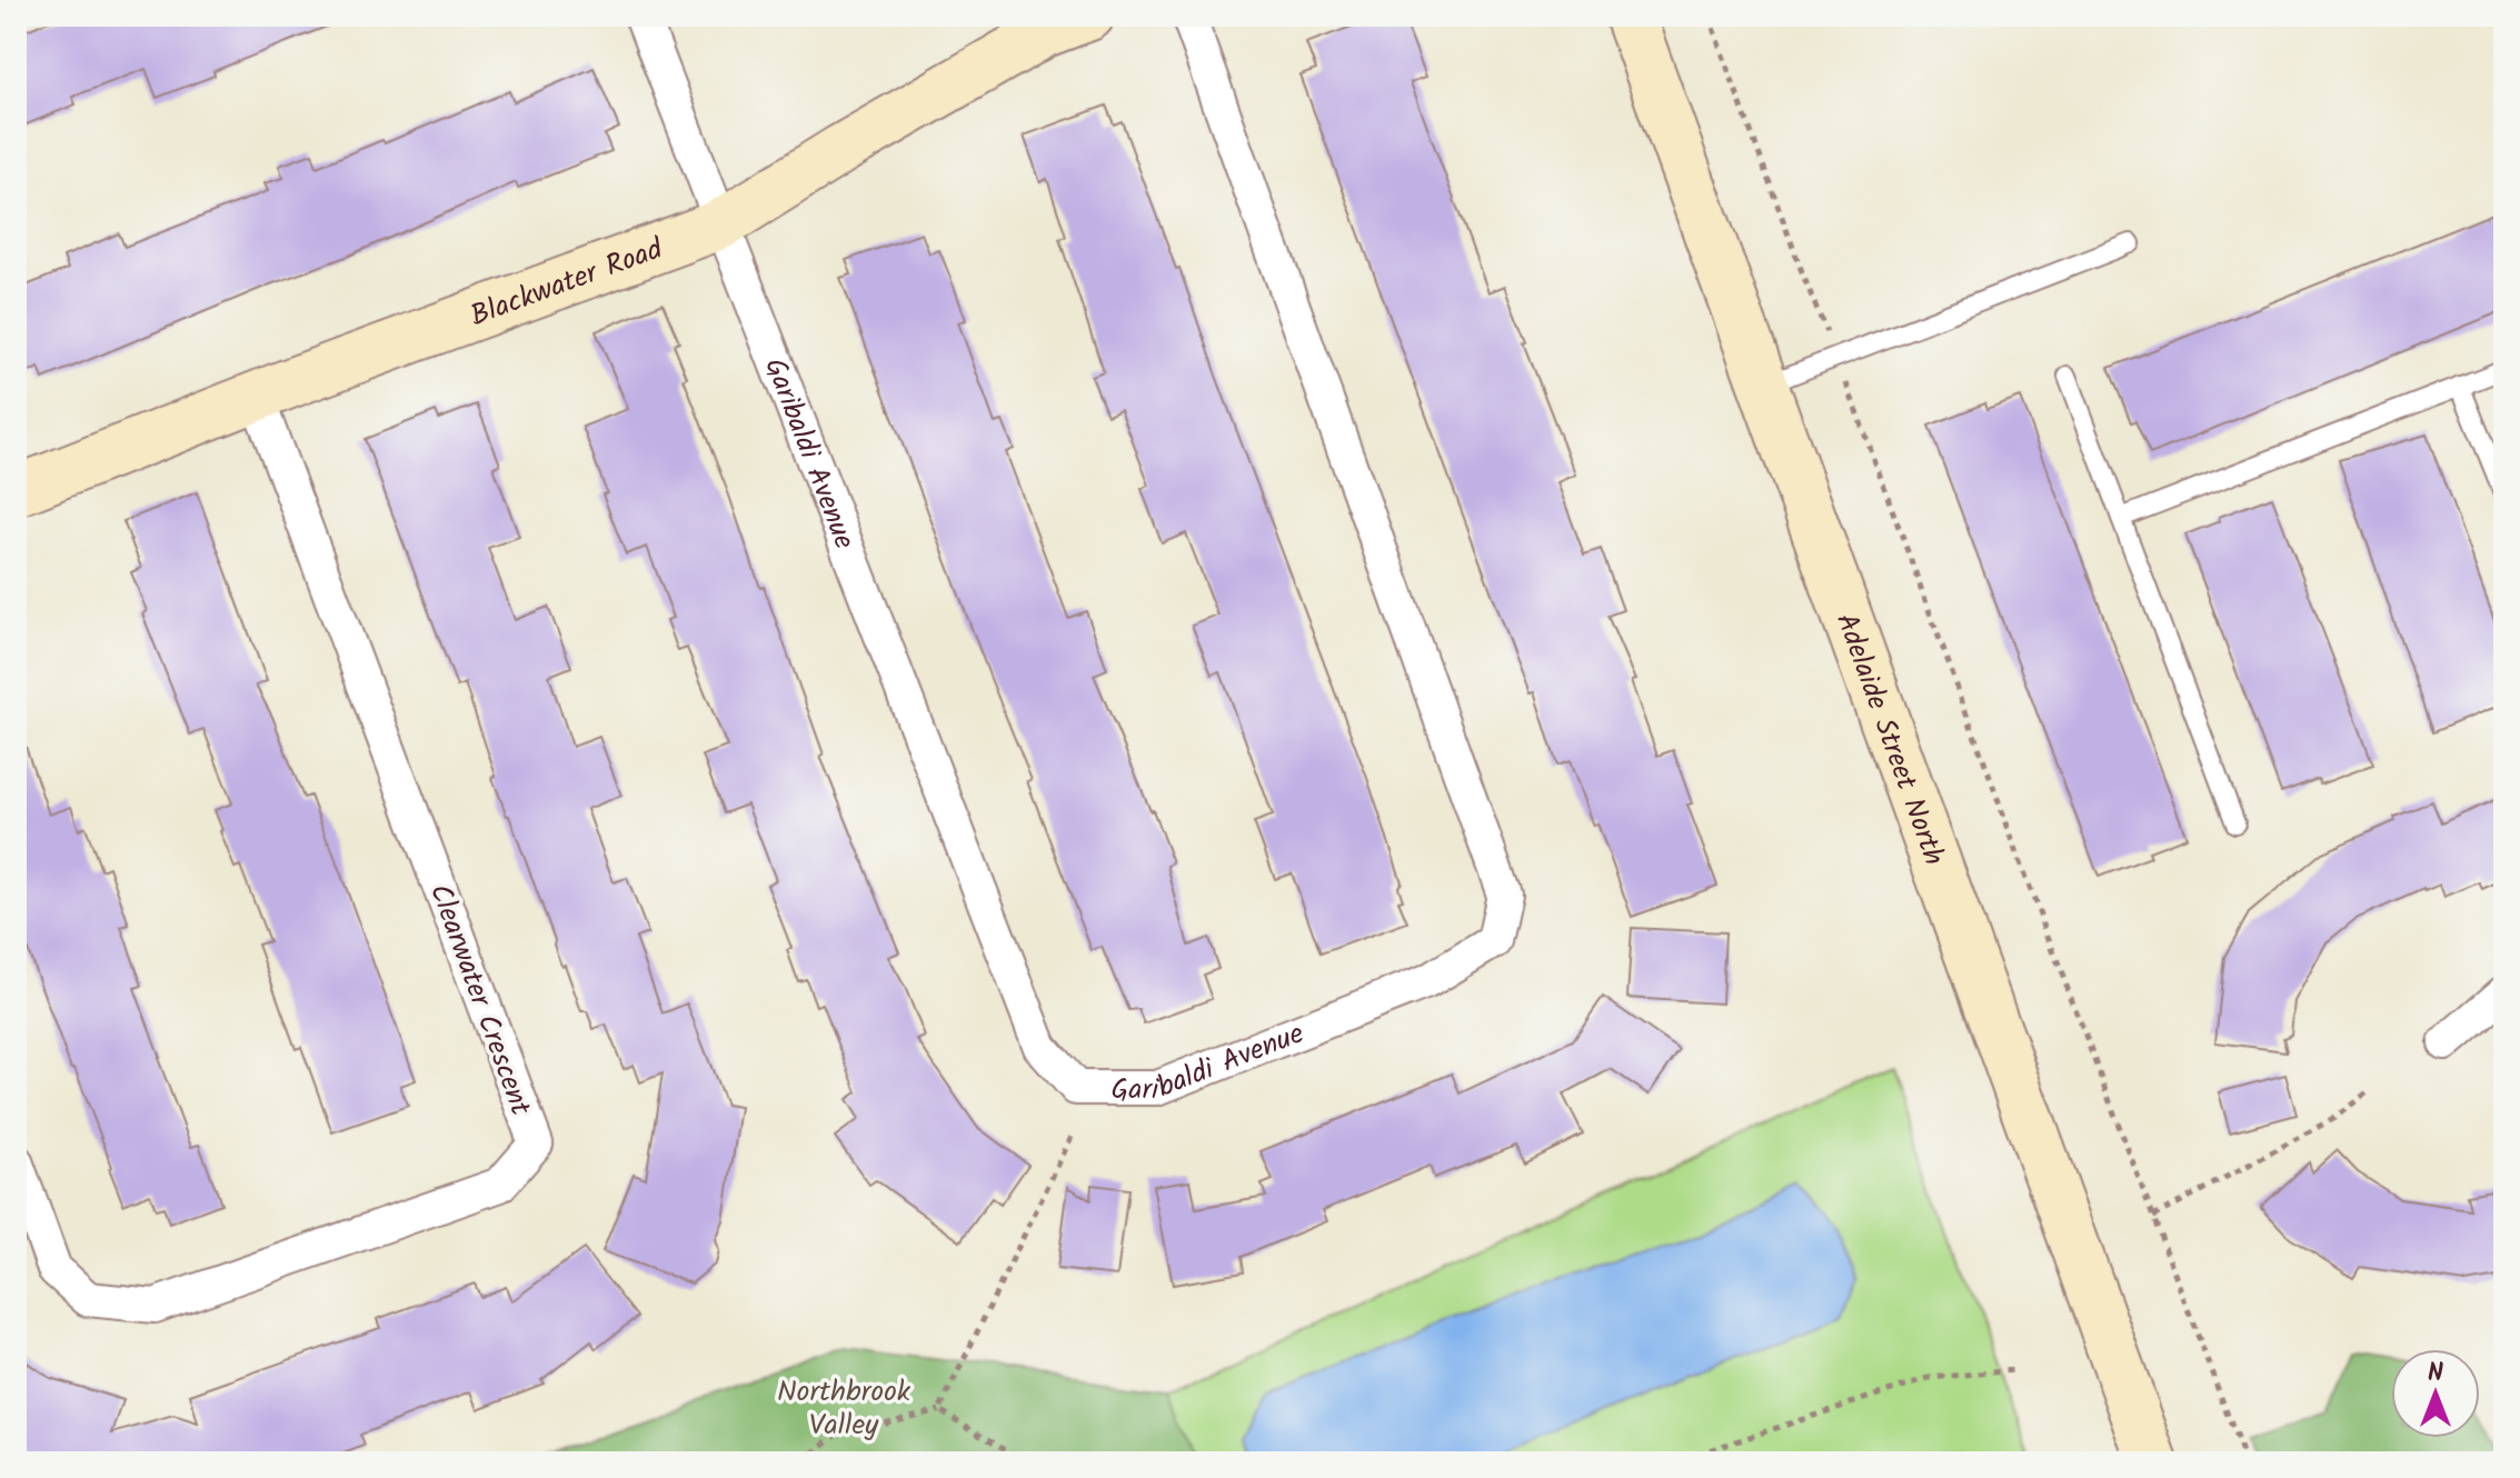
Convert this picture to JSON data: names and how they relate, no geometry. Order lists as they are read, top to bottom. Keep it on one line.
{"streets":{"main road":["Blackwater Road","Adelaide Street North"],"street":["Garibaldi Avenue","Clearwater Crescent"]},"crossings":[["Blackwater Road","Garibaldi Avenue"],["Blackwater Road","Clearwater Crescent"]],"parks":["Northbrook Valley"],"north":"top"}
